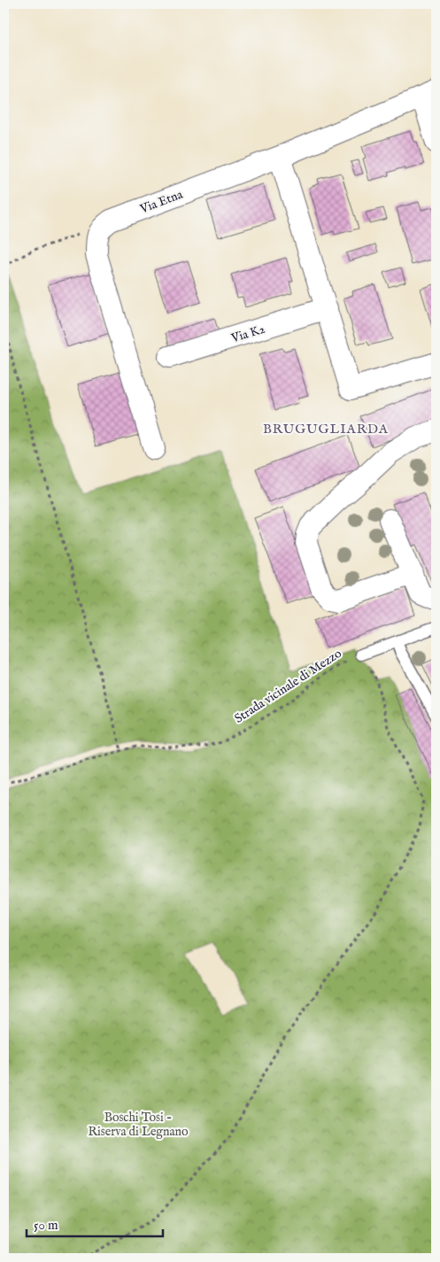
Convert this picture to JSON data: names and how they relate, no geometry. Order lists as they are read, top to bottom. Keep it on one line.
{"streets":{"street":["Via Etna","Via K2"],"lane":["Strada vicinale di Mezzo"]},"districts":["BRUGUGLIARDA"],"parks":["Boschi Tosi - Riserva di Legnano"],"scale_bar":"50 m"}
